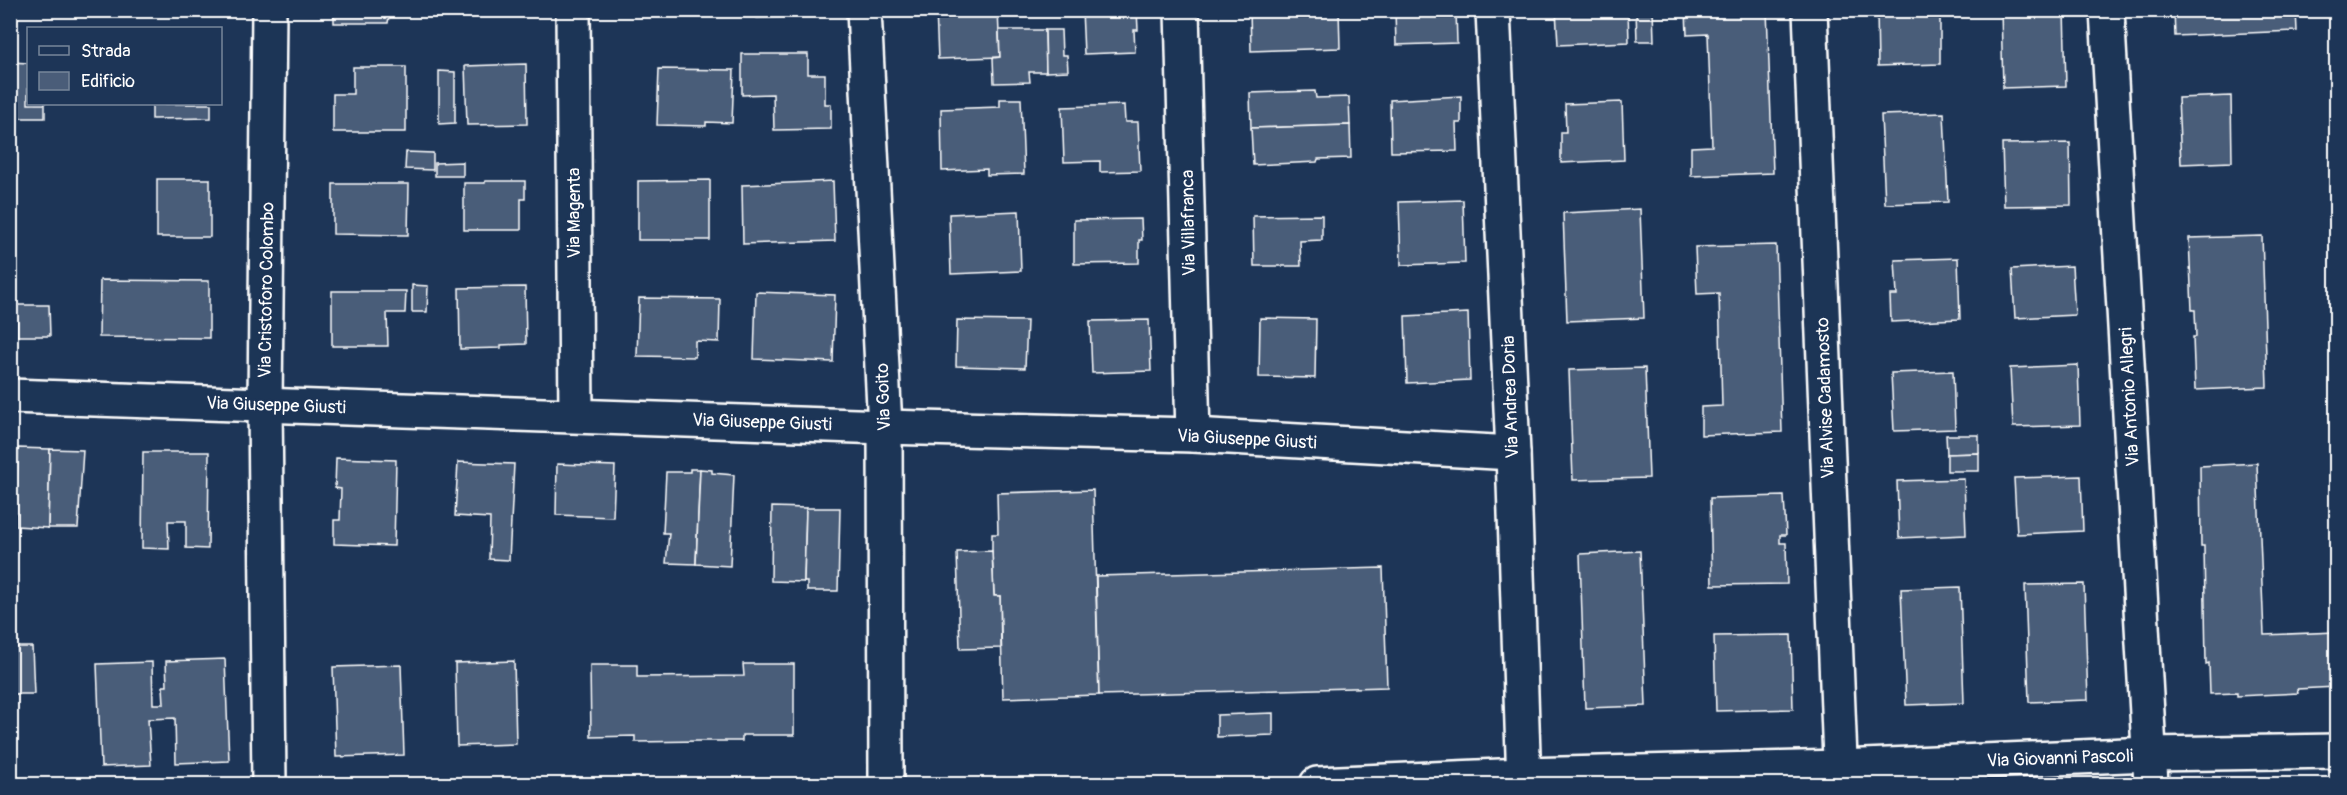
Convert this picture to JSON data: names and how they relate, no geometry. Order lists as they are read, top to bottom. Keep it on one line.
{"streets":{"street":["Via Magenta","Via Villafranca","Via Cristoforo Colombo","Via Goito","Via Andrea Doria","Via Antonio Allegri","Via Alvise Cadamosto","Via Giuseppe Giusti","Via Giovanni Pascoli"]},"crossings":[["Via Magenta","Via Giuseppe Giusti"],["Via Villafranca","Via Giuseppe Giusti"],["Via Cristoforo Colombo","Via Giuseppe Giusti"],["Via Goito","Via Giuseppe Giusti"],["Via Andrea Doria","Via Giuseppe Giusti"],["Via Andrea Doria","Via Giovanni Pascoli"],["Via Antonio Allegri","Via Giovanni Pascoli"],["Via Alvise Cadamosto","Via Giovanni Pascoli"]],"legend":["Strada","Edificio"]}
